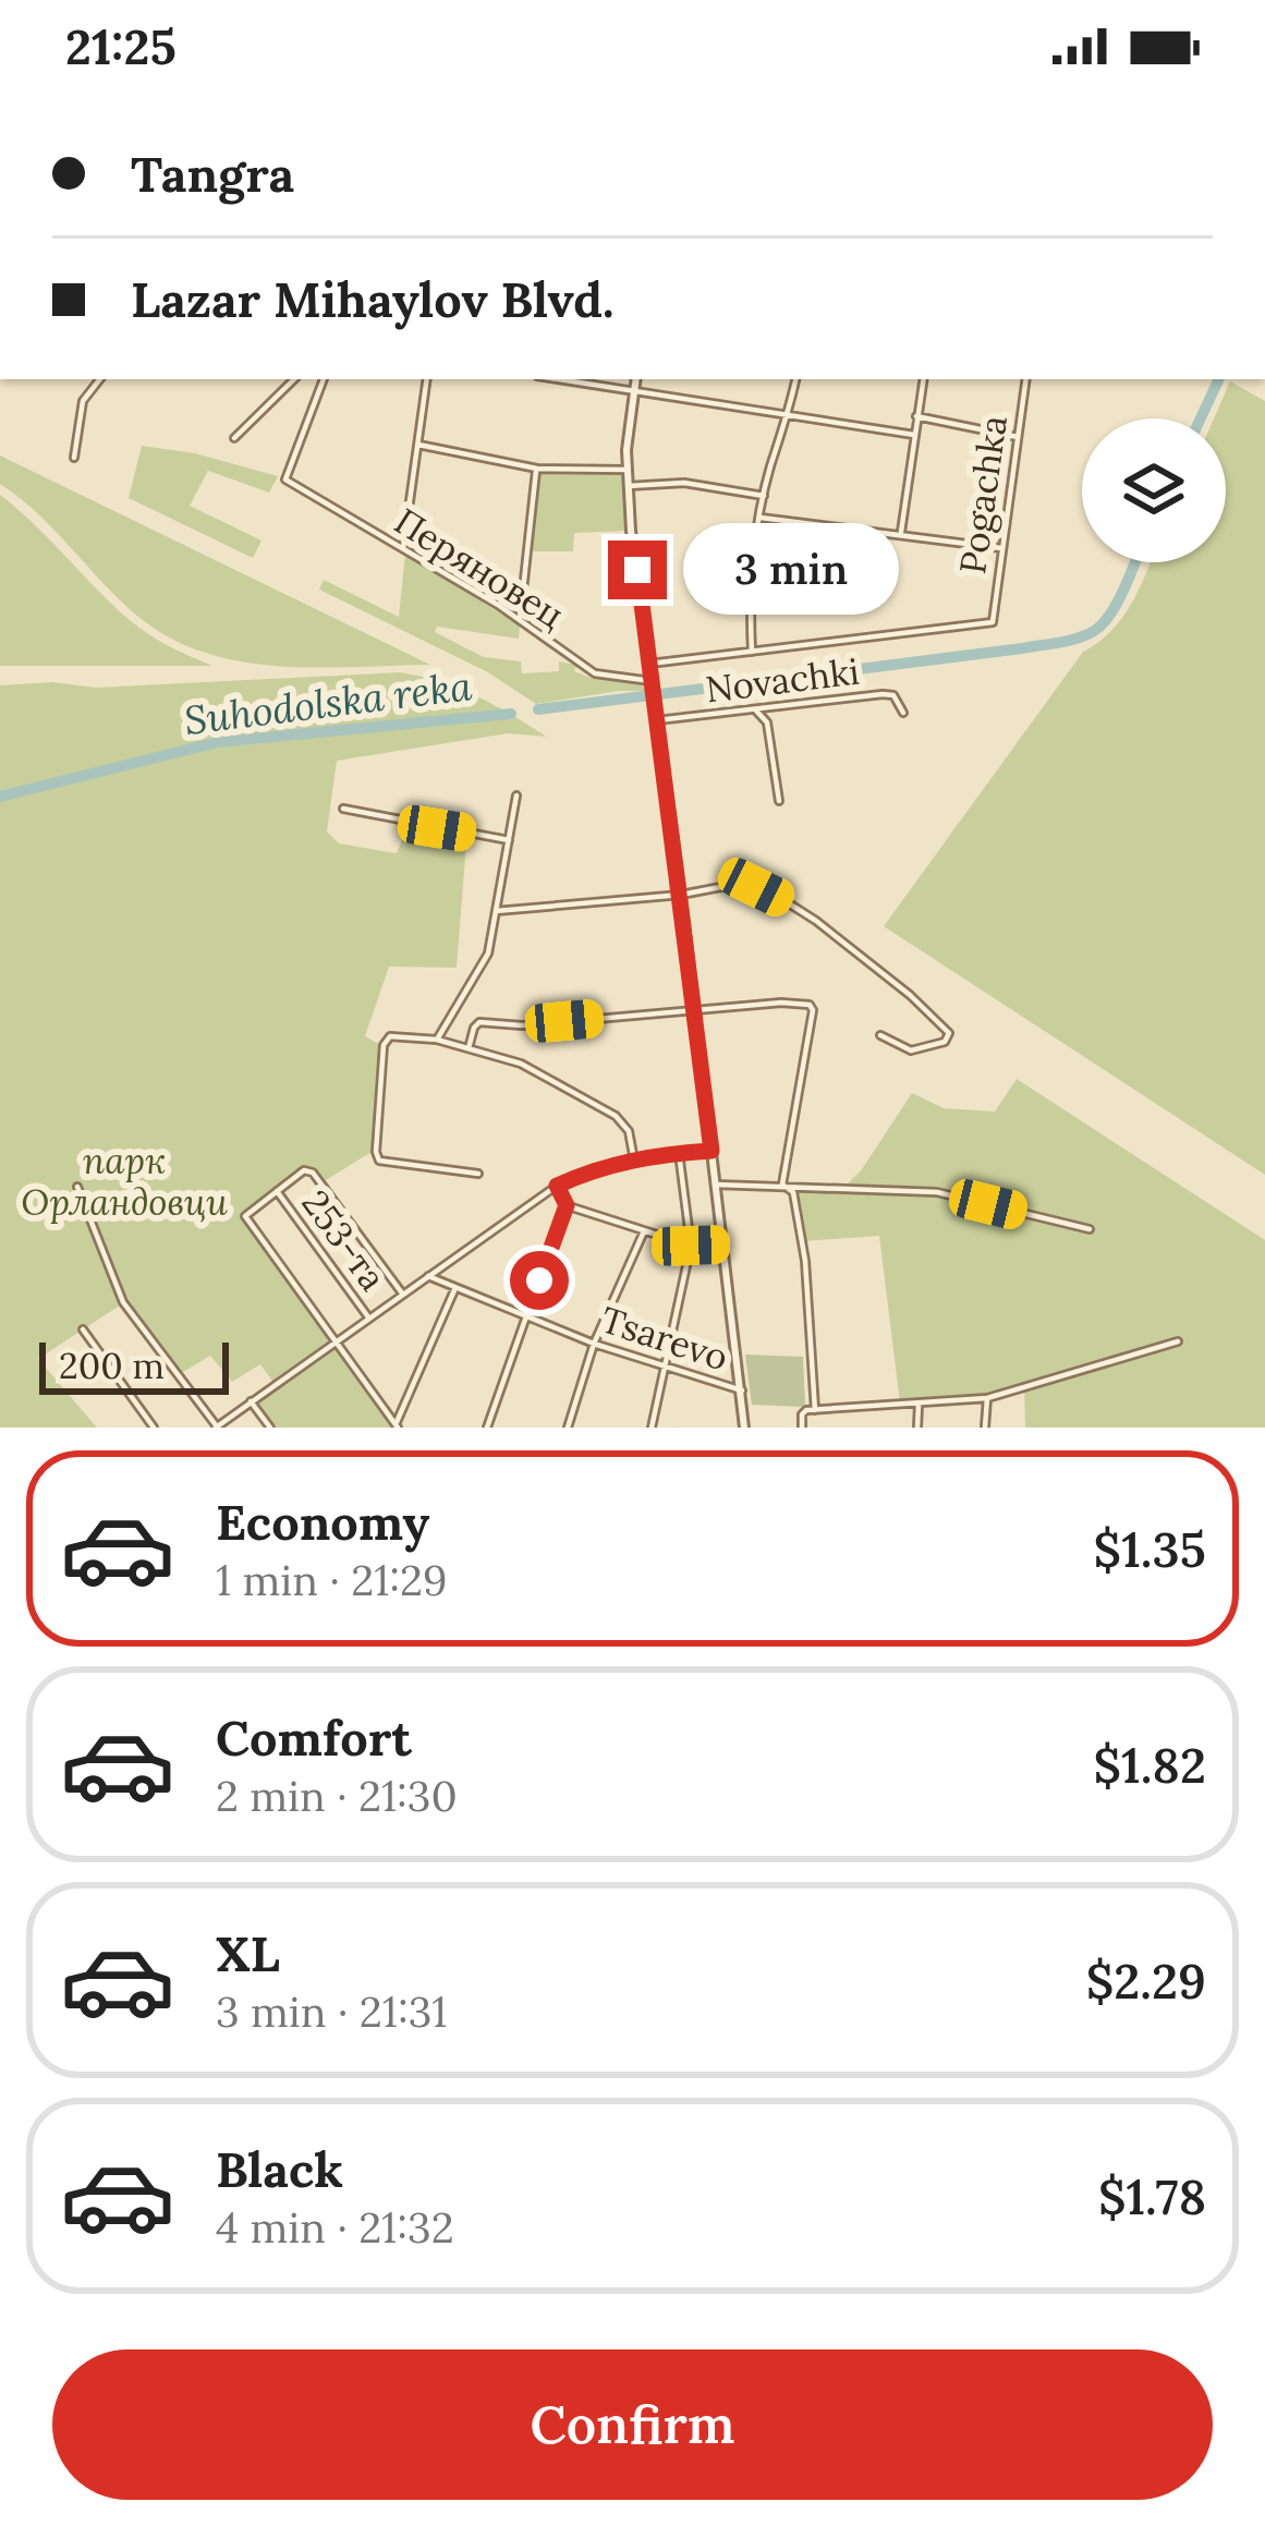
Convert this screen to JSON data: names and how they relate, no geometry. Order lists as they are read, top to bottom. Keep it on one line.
{"streets":{"street":["Pogachka","Перяновец","Novachki","253-та","Tsarevo"]},"crossings":[["Pogachka","Novachki"]],"water":["Suhodolska reka"],"parks":["парк Орландовци"],"scale_bar":"200 m","page":{"status":"21:25","banner":["Tangra","Lazar Mihaylov Blvd."],"bubble":"3 min","scale":"200 m","list":[{"name":"Economy","note":"1 min · 21:29","value":"$1.35"},{"name":"Comfort","note":"2 min · 21:30","value":"$1.82"},{"name":"XL","note":"3 min · 21:31","value":"$2.29"},{"name":"Black","note":"4 min · 21:32","value":"$1.78"}],"buttons":"Confirm"}}
